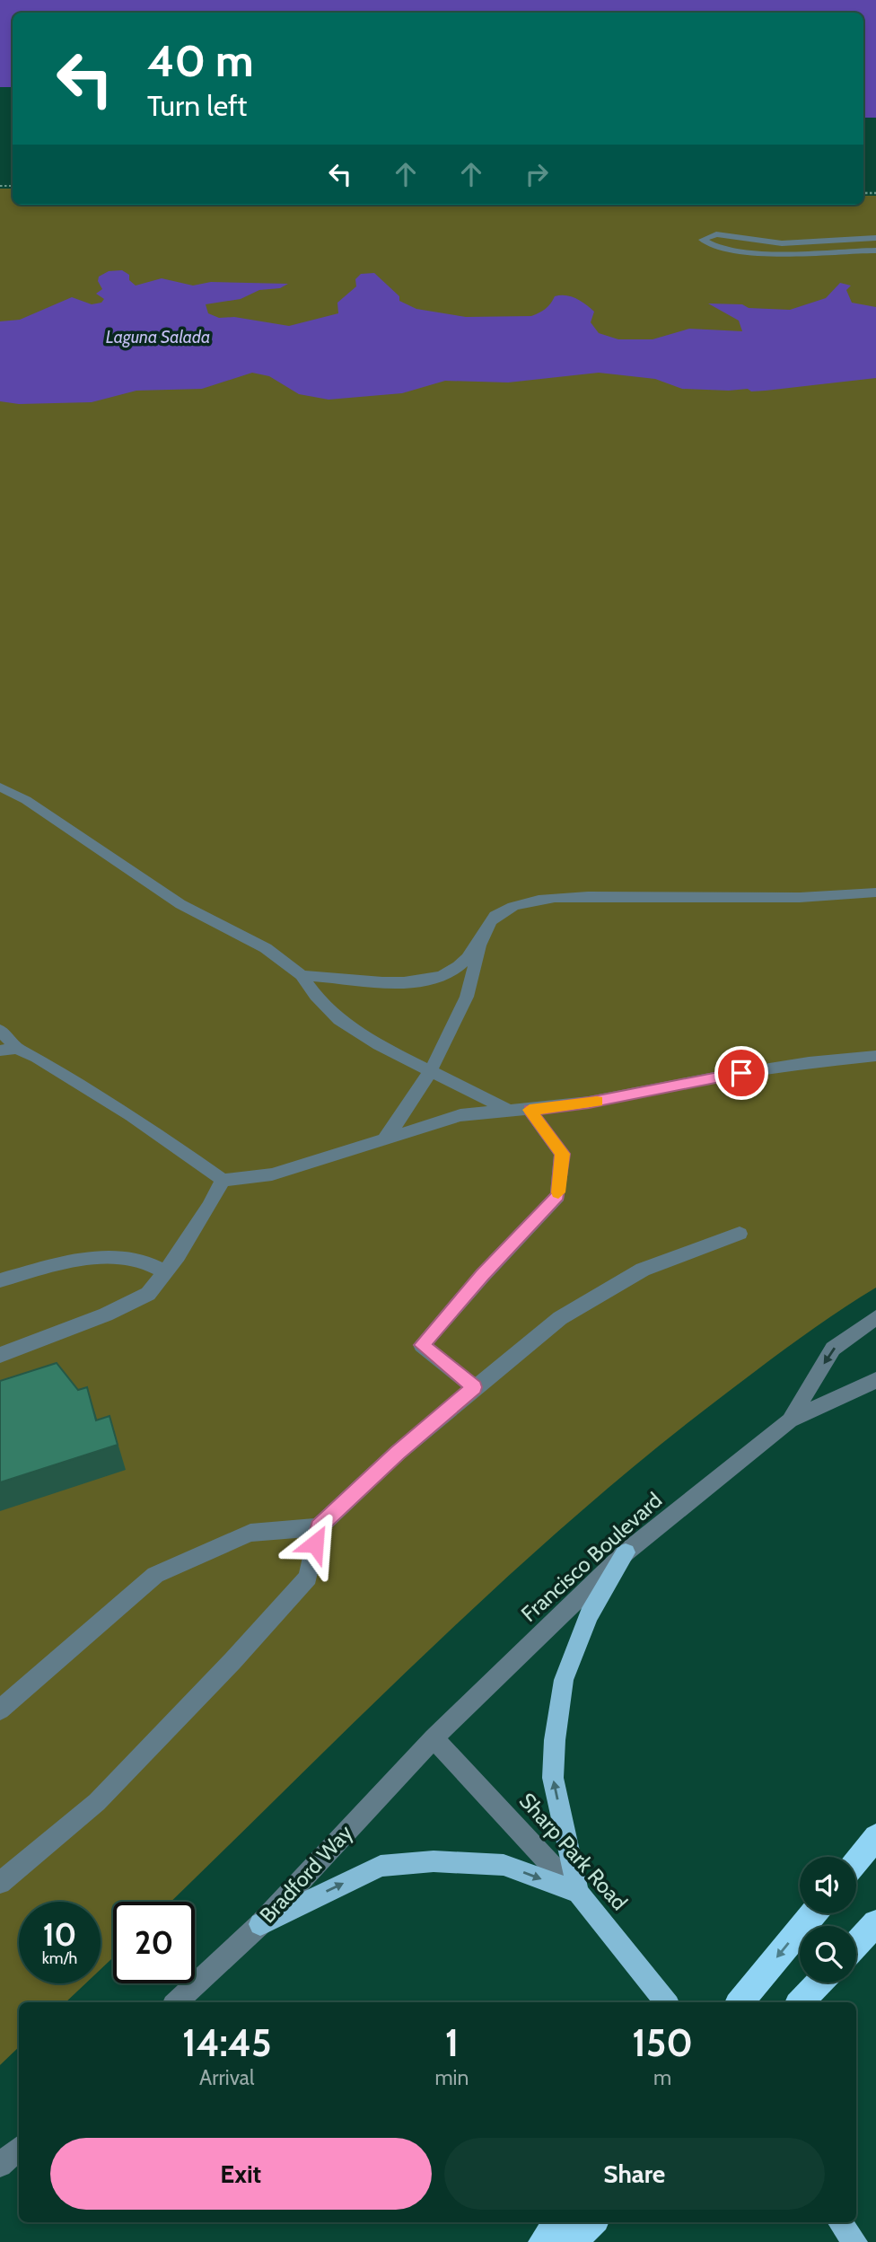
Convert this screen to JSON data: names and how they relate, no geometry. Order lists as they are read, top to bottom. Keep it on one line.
{"streets":{"main road":["Sharp Park Road"],"street":["Francisco Boulevard","Bradford Way"]},"crossings":[["Francisco Boulevard","Sharp Park Road"],["Francisco Boulevard","Bradford Way"],["Sharp Park Road","Bradford Way"]],"water":["Laguna Salada"],"page":{"turn":["40 m","Turn left"],"speed":"10 km/h","limit":"20","eta":["14:45","Arrival","1","min","150","m"],"buttons":["Exit","Share"]}}
